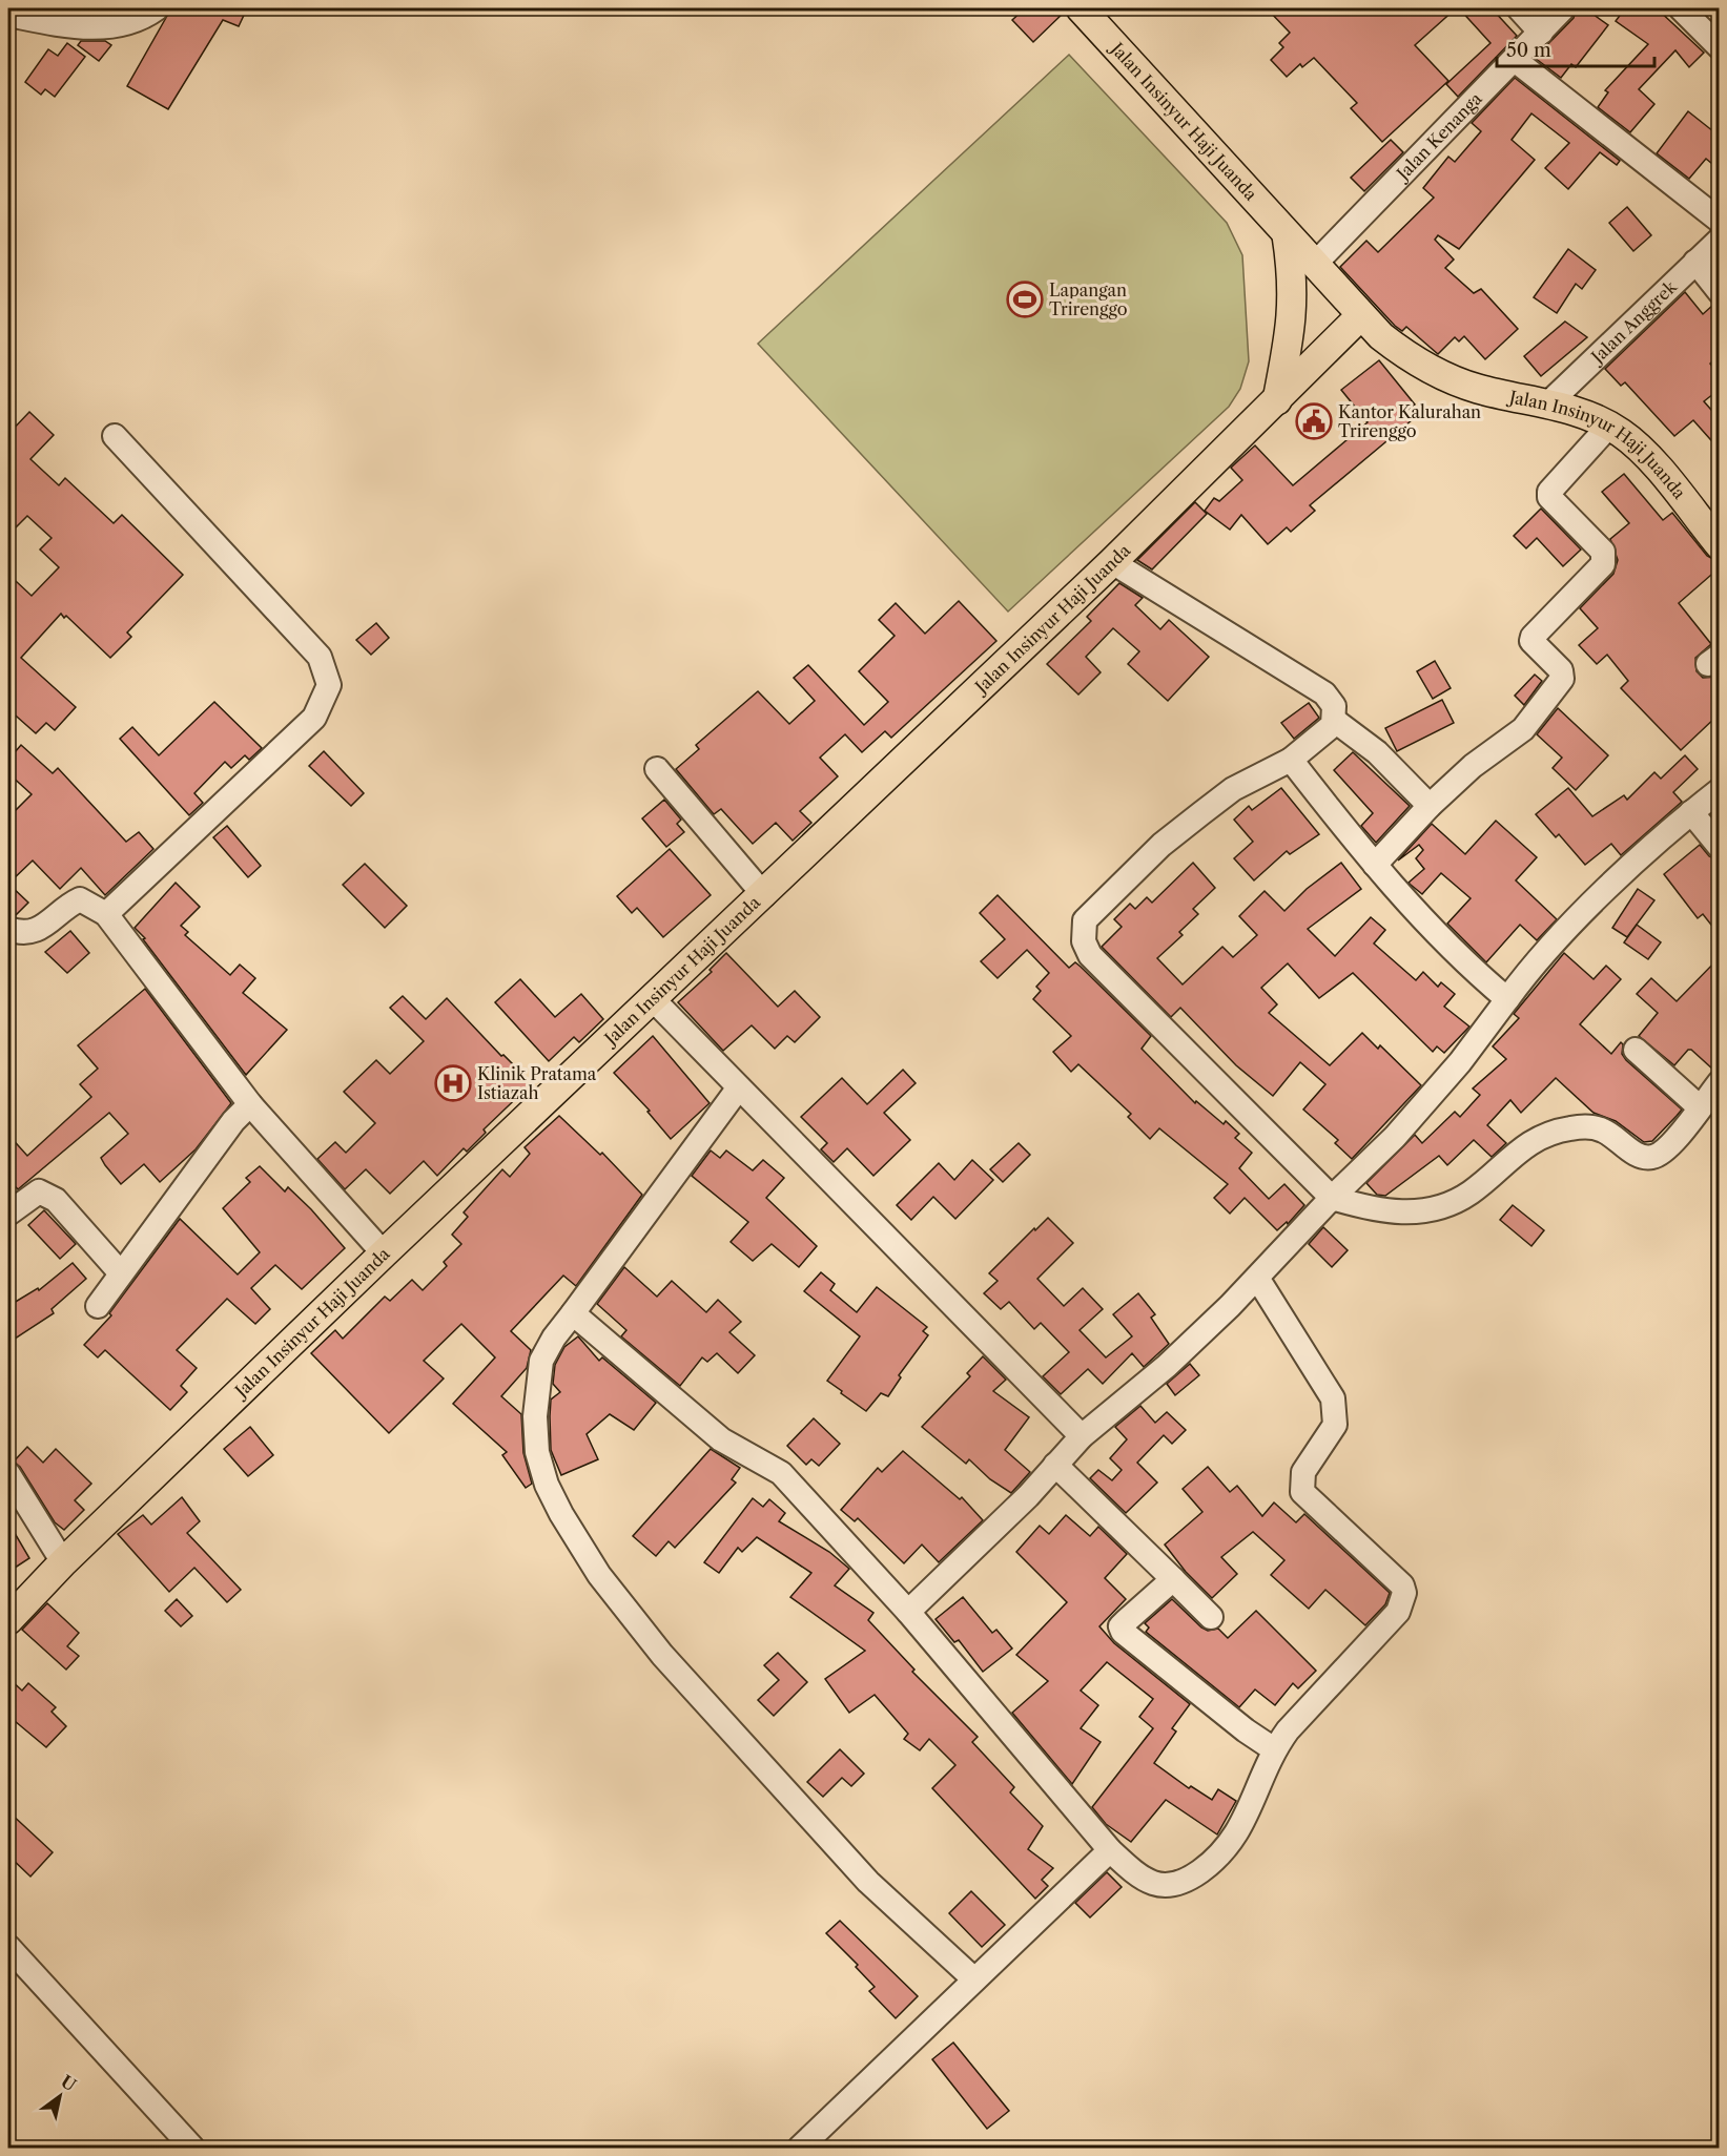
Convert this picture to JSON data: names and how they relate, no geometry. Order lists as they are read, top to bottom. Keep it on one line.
{"streets":{"main road":["Jalan Insinyur Haji Juanda"],"street":["Jalan Kenanga","Jalan Anggrek"]},"crossings":[["Jalan Insinyur Haji Juanda","Jalan Kenanga"],["Jalan Insinyur Haji Juanda","Jalan Anggrek"]],"places":{"sports":["Lapangan Trirenggo"],"public building":["Kantor Kalurahan Trirenggo"],"hospital":["Klinik Pratama Istiazah"]},"scale_bar":"50 m","north":"top right"}
